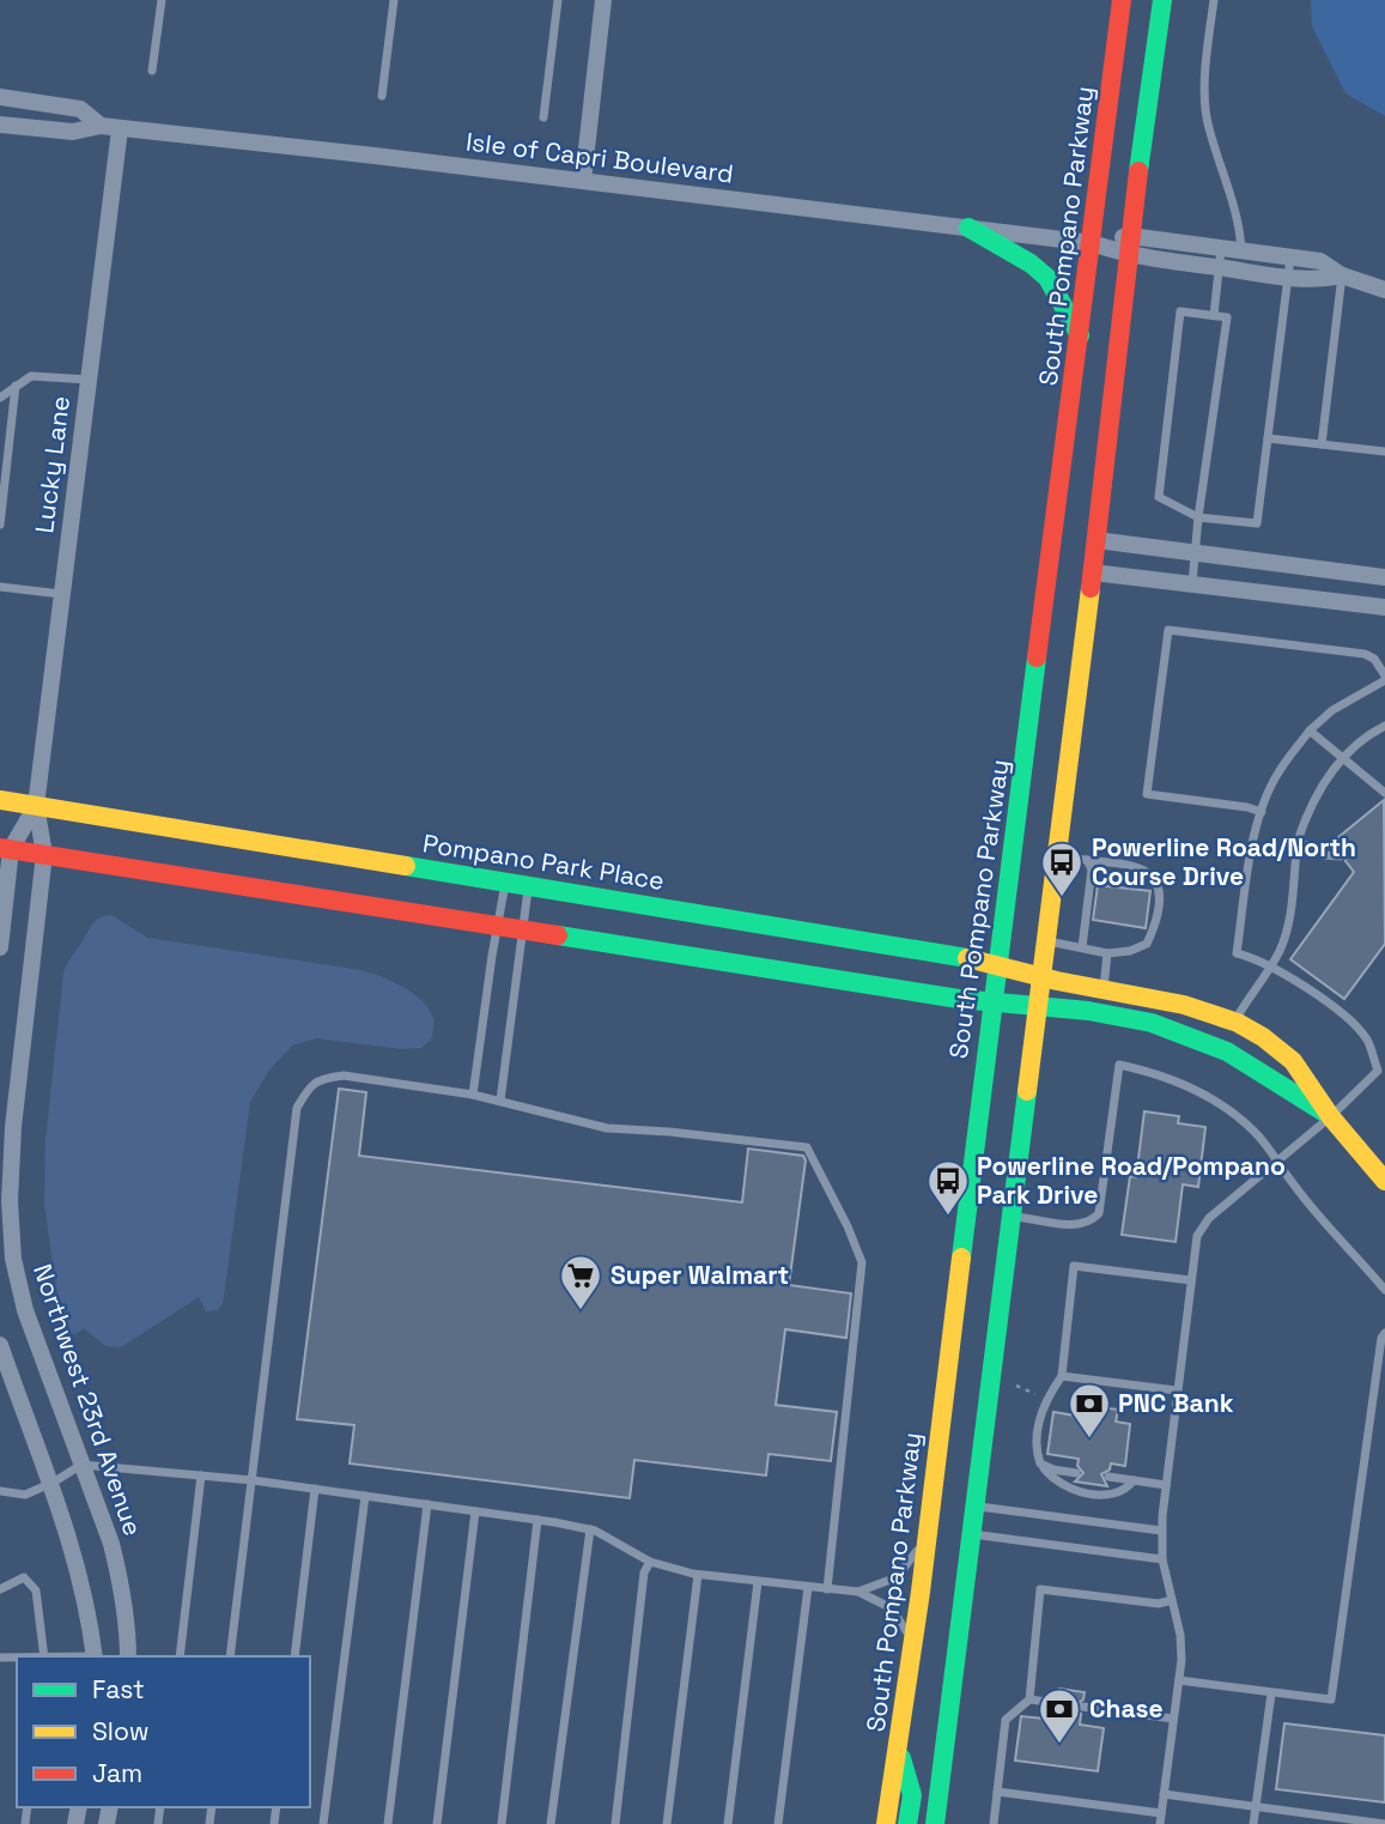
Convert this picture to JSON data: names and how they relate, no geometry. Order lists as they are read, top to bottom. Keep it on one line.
{"streets":{"main road":["South Pompano Parkway","Pompano Park Place"],"street":["Isle of Capri Boulevard","Lucky Lane","Northwest 23rd Avenue"]},"crossings":[["Isle of Capri Boulevard","South Pompano Parkway"],["Isle of Capri Boulevard","Lucky Lane"],["South Pompano Parkway","Pompano Park Place"],["Lucky Lane","Pompano Park Place"],["Lucky Lane","Northwest 23rd Avenue"],["Pompano Park Place","Northwest 23rd Avenue"]],"places":{"bus stop":["Powerline Road/North Course Drive","Powerline Road/Pompano Park Drive"],"supermarket":["Super Walmart"],"bank":["PNC Bank","Chase"]},"legend":["Fast","Slow","Jam"]}
